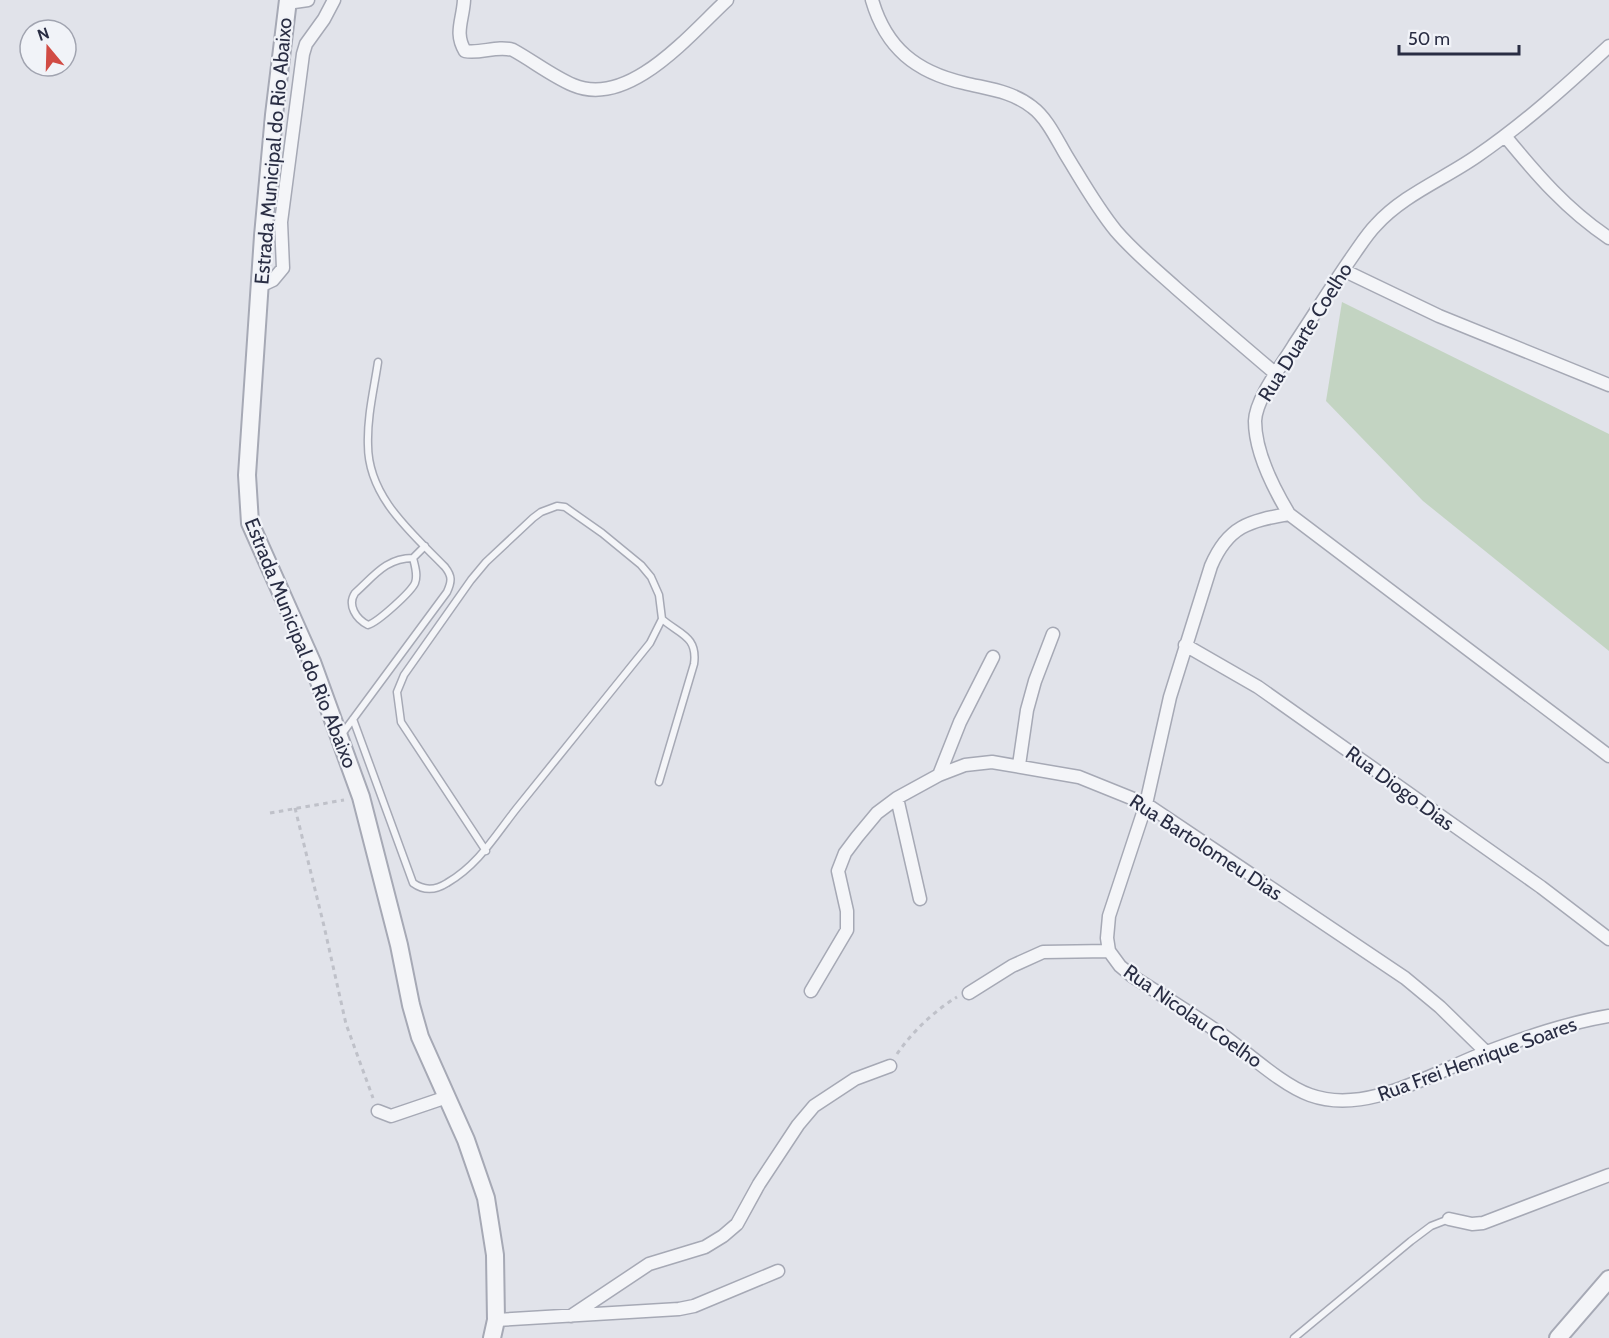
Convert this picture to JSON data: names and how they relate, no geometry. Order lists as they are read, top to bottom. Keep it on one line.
{"streets":{"street":["Estrada Municipal do Rio Abaixo","Rua Duarte Coelho","Rua Diogo Dias","Rua Bartolomeu Dias","Rua Nicolau Coelho","Rua Frei Henrique Soares"]},"crossings":[["Rua Duarte Coelho","Rua Nicolau Coelho"],["Rua Diogo Dias","Rua Nicolau Coelho"],["Rua Bartolomeu Dias","Rua Nicolau Coelho"],["Rua Bartolomeu Dias","Rua Frei Henrique Soares"],["Rua Nicolau Coelho","Rua Frei Henrique Soares"]],"scale_bar":"50 m","north":"top"}
